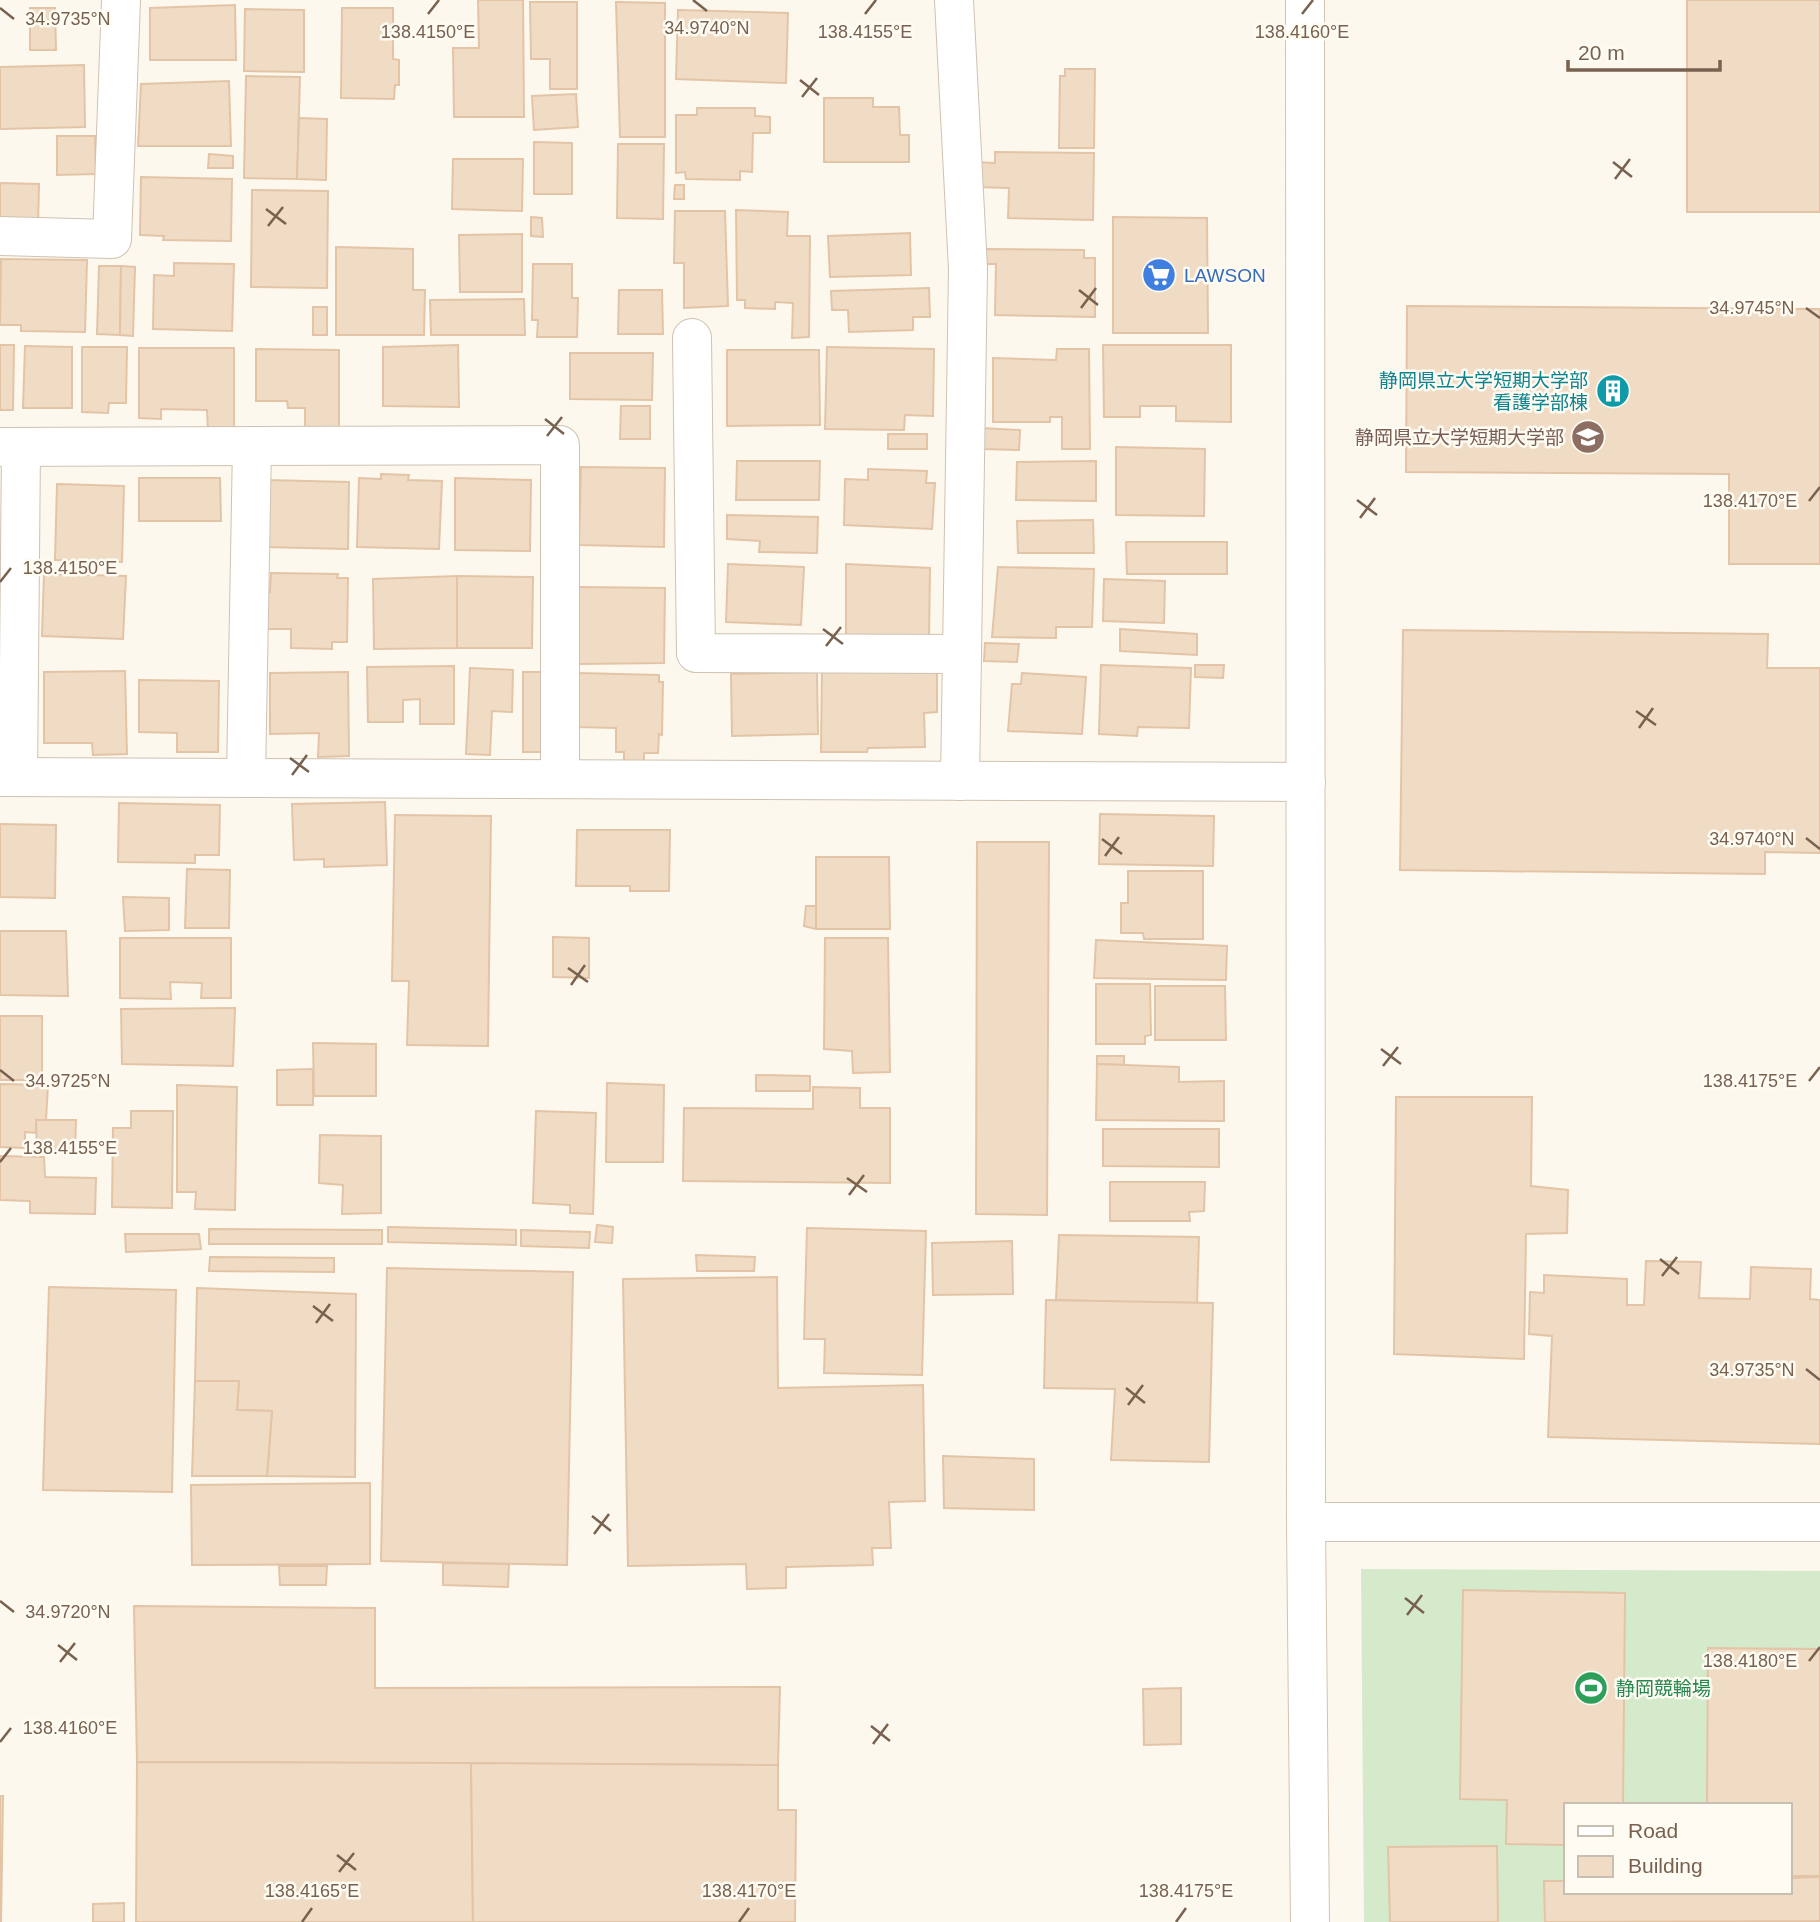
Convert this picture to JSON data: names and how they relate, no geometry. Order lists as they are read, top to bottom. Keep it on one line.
{"places":{"supermarket":["LAWSON"],"building":["静岡県立大学短期大学部 看護学部棟"],"school or university":["静岡県立大学短期大学部"],"sports":["静岡競輪場"]},"legend":["Road","Building"],"scale_bar":"20 m","coordinates":["34.9735°N","34.9740°N","138.4150°E","138.4155°E","138.4160°E","34.9745°N","138.4170°E","138.4175°E","34.9725°N","34.9720°N","138.4180°E","138.4165°E"]}
